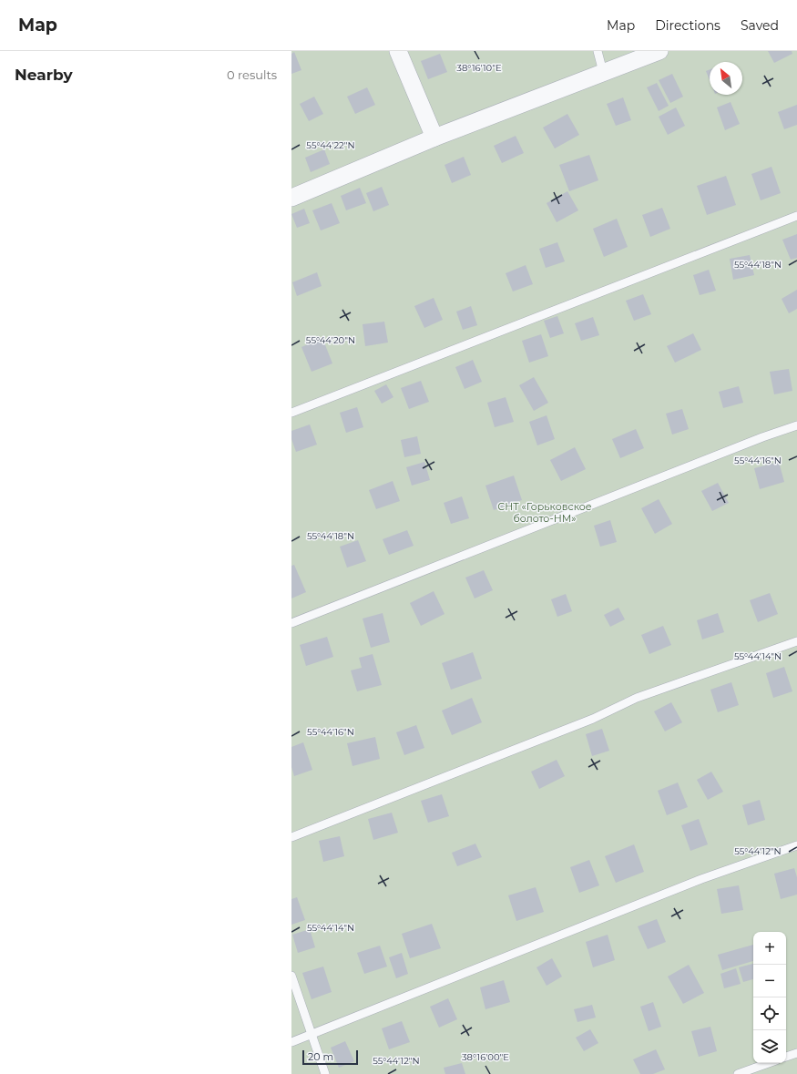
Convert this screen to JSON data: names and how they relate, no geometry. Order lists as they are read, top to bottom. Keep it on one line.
{"parks":["СНТ «Горьковское болото-НМ»"],"scale_bar":"20 m","north":"top left","page":{"header":"Map","nav":["Map","Directions","Saved"],"heading":["Nearby","0 results"],"map_buttons":["+","−"],"scale":"20 m"},"coordinates":["38°16'10\"E","55°44'22\"N","55°44'18\"N","55°44'20\"N","55°44'16\"N","55°44'14\"N","55°44'12\"N","38°16'00\"E"]}
